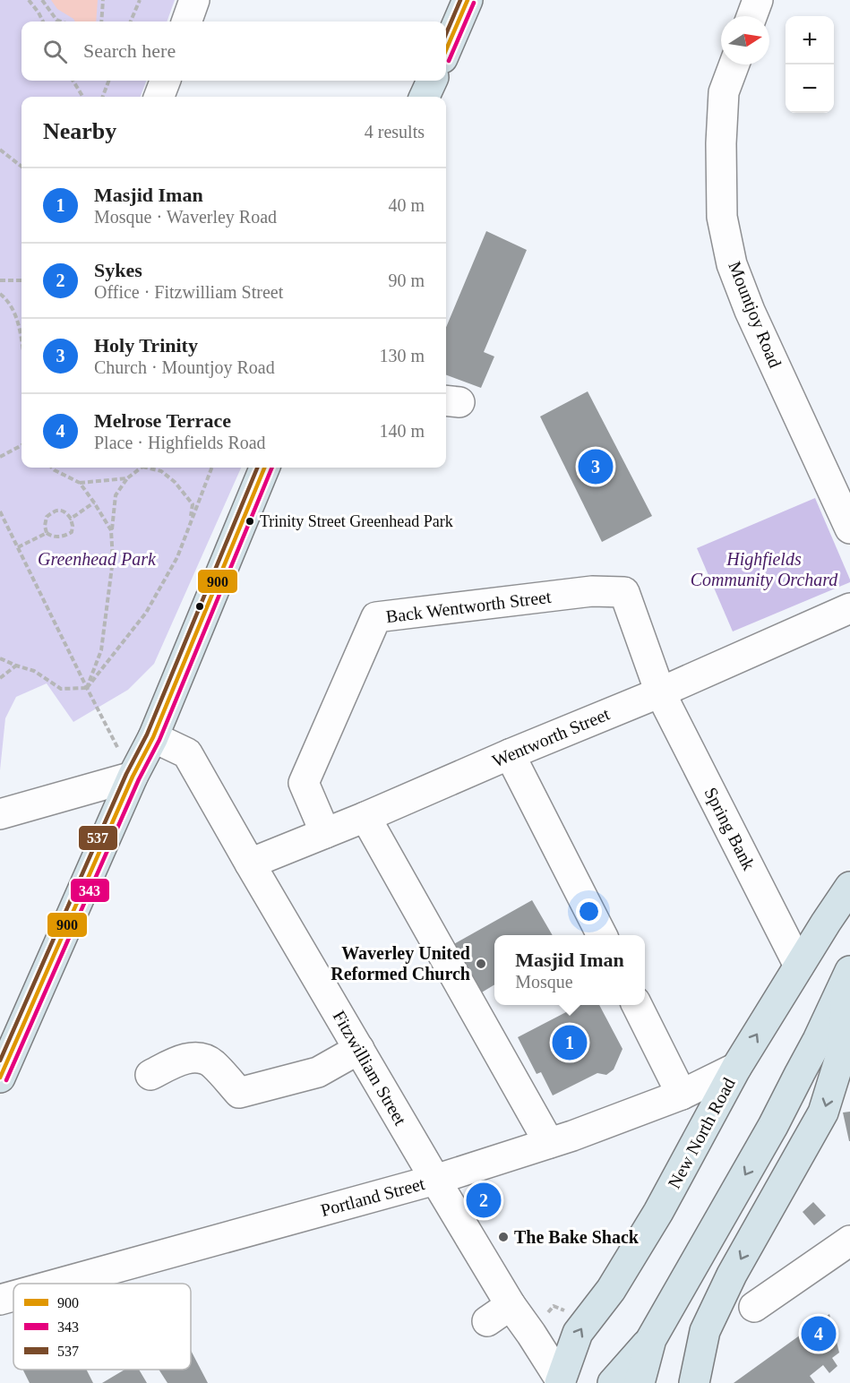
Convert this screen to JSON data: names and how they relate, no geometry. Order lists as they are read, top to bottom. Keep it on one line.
{"streets":{"highway":["New North Road"],"street":["Mountjoy Road","Back Wentworth Street","Wentworth Street","Spring Bank","Fitzwilliam Street","Portland Street"]},"crossings":[["Back Wentworth Street","Wentworth Street"],["Back Wentworth Street","Spring Bank"],["Wentworth Street","Spring Bank"],["Wentworth Street","Fitzwilliam Street"],["Spring Bank","New North Road"],["Fitzwilliam Street","New North Road"],["Fitzwilliam Street","Portland Street"],["New North Road","Portland Street"]],"parks":["Greenhead Park","Highfields Community Orchard"],"places":["Trinity Street Greenhead Park","Waverley United Reformed Church","The Bake Shack"],"lines":["transit line 900","transit line 537","transit line 343"],"legend":["900","343","537"],"north":"right","page":{"map_buttons":["+","−"],"search":"Search here","heading":["Nearby","4 results"],"list":[{"mark":"1","name":"Masjid Iman","note":"Mosque · Waverley Road","value":"40 m"},{"mark":"2","name":"Sykes","note":"Office · Fitzwilliam Street","value":"90 m"},{"mark":"3","name":"Holy Trinity","note":"Church · Mountjoy Road","value":"130 m"},{"mark":"4","name":"Melrose Terrace","note":"Place · Highfields Road","value":"140 m"}],"pins":["3","1","2","4"],"popup":["Masjid Iman","Mosque"]}}
